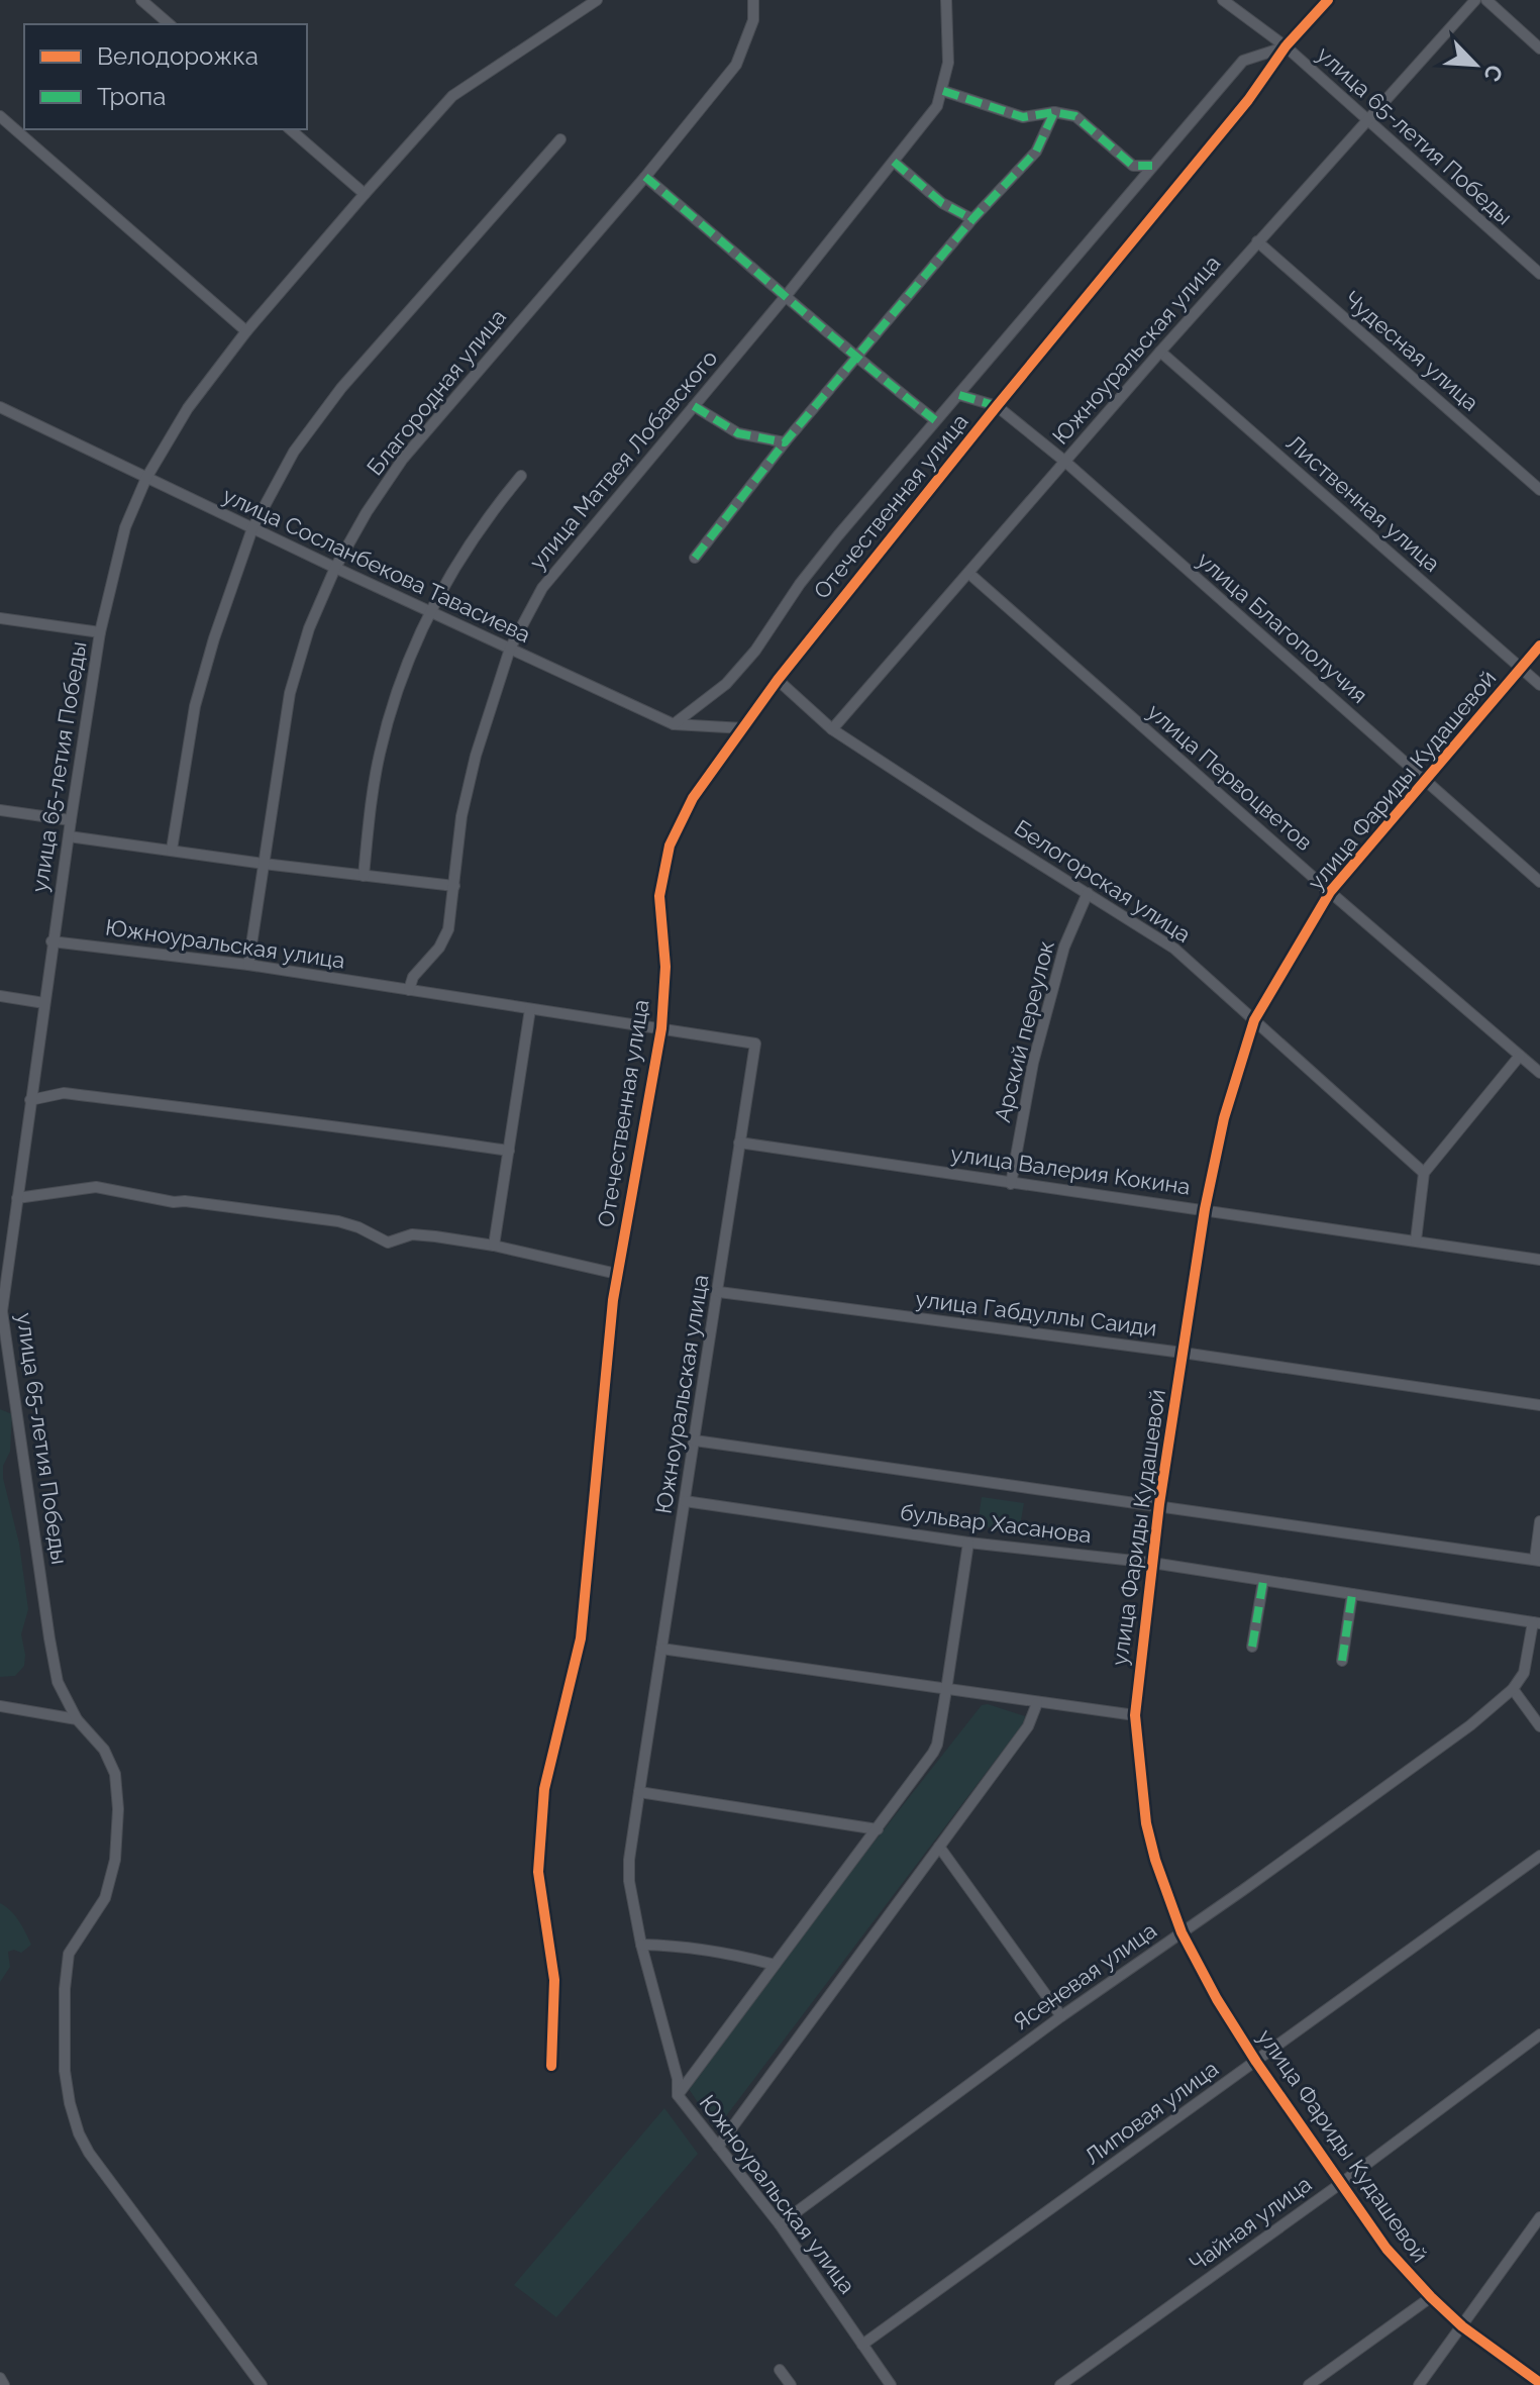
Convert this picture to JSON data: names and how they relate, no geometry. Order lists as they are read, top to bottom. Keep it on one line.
{"streets":{"street":["улица 65-летия Победы","Южноуральская улица","Чудесная улица","Благородная улица","улица Матвея Лобавского","Лиственная улица","Отечественная улица","улица Сосланбекова Тавасиева","улица Благополучия","улица Первоцветов","улица Фариды Кудашевой","Белогорская улица","Арский переулок","улица Валерия Кокина","улица Габдуллы Саиди","бульвар Хасанова","Ясеневая улица","Липовая улица","Чайная улица"]},"crossings":[["улица 65-летия Победы","Южноуральская улица"],["улица 65-летия Победы","Отечественная улица"],["улица 65-летия Победы","улица Сосланбекова Тавасиева"],["Южноуральская улица","Чудесная улица"],["Южноуральская улица","Благородная улица"],["Южноуральская улица","улица Матвея Лобавского"],["Южноуральская улица","Лиственная улица"],["Южноуральская улица","Отечественная улица"],["Южноуральская улица","улица Благополучия"],["Южноуральская улица","улица Первоцветов"],["Южноуральская улица","Белогорская улица"],["Южноуральская улица","улица Валерия Кокина"],["Южноуральская улица","улица Габдуллы Саиди"],["Южноуральская улица","бульвар Хасанова"],["Южноуральская улица","Ясеневая улица"],["Южноуральская улица","Липовая улица"],["Благородная улица","улица Сосланбекова Тавасиева"],["улица Матвея Лобавского","улица Сосланбекова Тавасиева"],["Лиственная улица","улица Фариды Кудашевой"],["Отечественная улица","улица Сосланбекова Тавасиева"],["Отечественная улица","улица Благополучия"],["Отечественная улица","Белогорская улица"],["улица Благополучия","улица Фариды Кудашевой"],["улица Первоцветов","улица Фариды Кудашевой"],["улица Фариды Кудашевой","Белогорская улица"],["улица Фариды Кудашевой","улица Валерия Кокина"],["улица Фариды Кудашевой","улица Габдуллы Саиди"],["улица Фариды Кудашевой","бульвар Хасанова"],["улица Фариды Кудашевой","Ясеневая улица"],["улица Фариды Кудашевой","Липовая улица"],["улица Фариды Кудашевой","Чайная улица"],["Белогорская улица","Арский переулок"],["Арский переулок","улица Валерия Кокина"],["бульвар Хасанова","Ясеневая улица"]],"legend":["Велодорожка","Тропа"],"north":"bottom right"}
